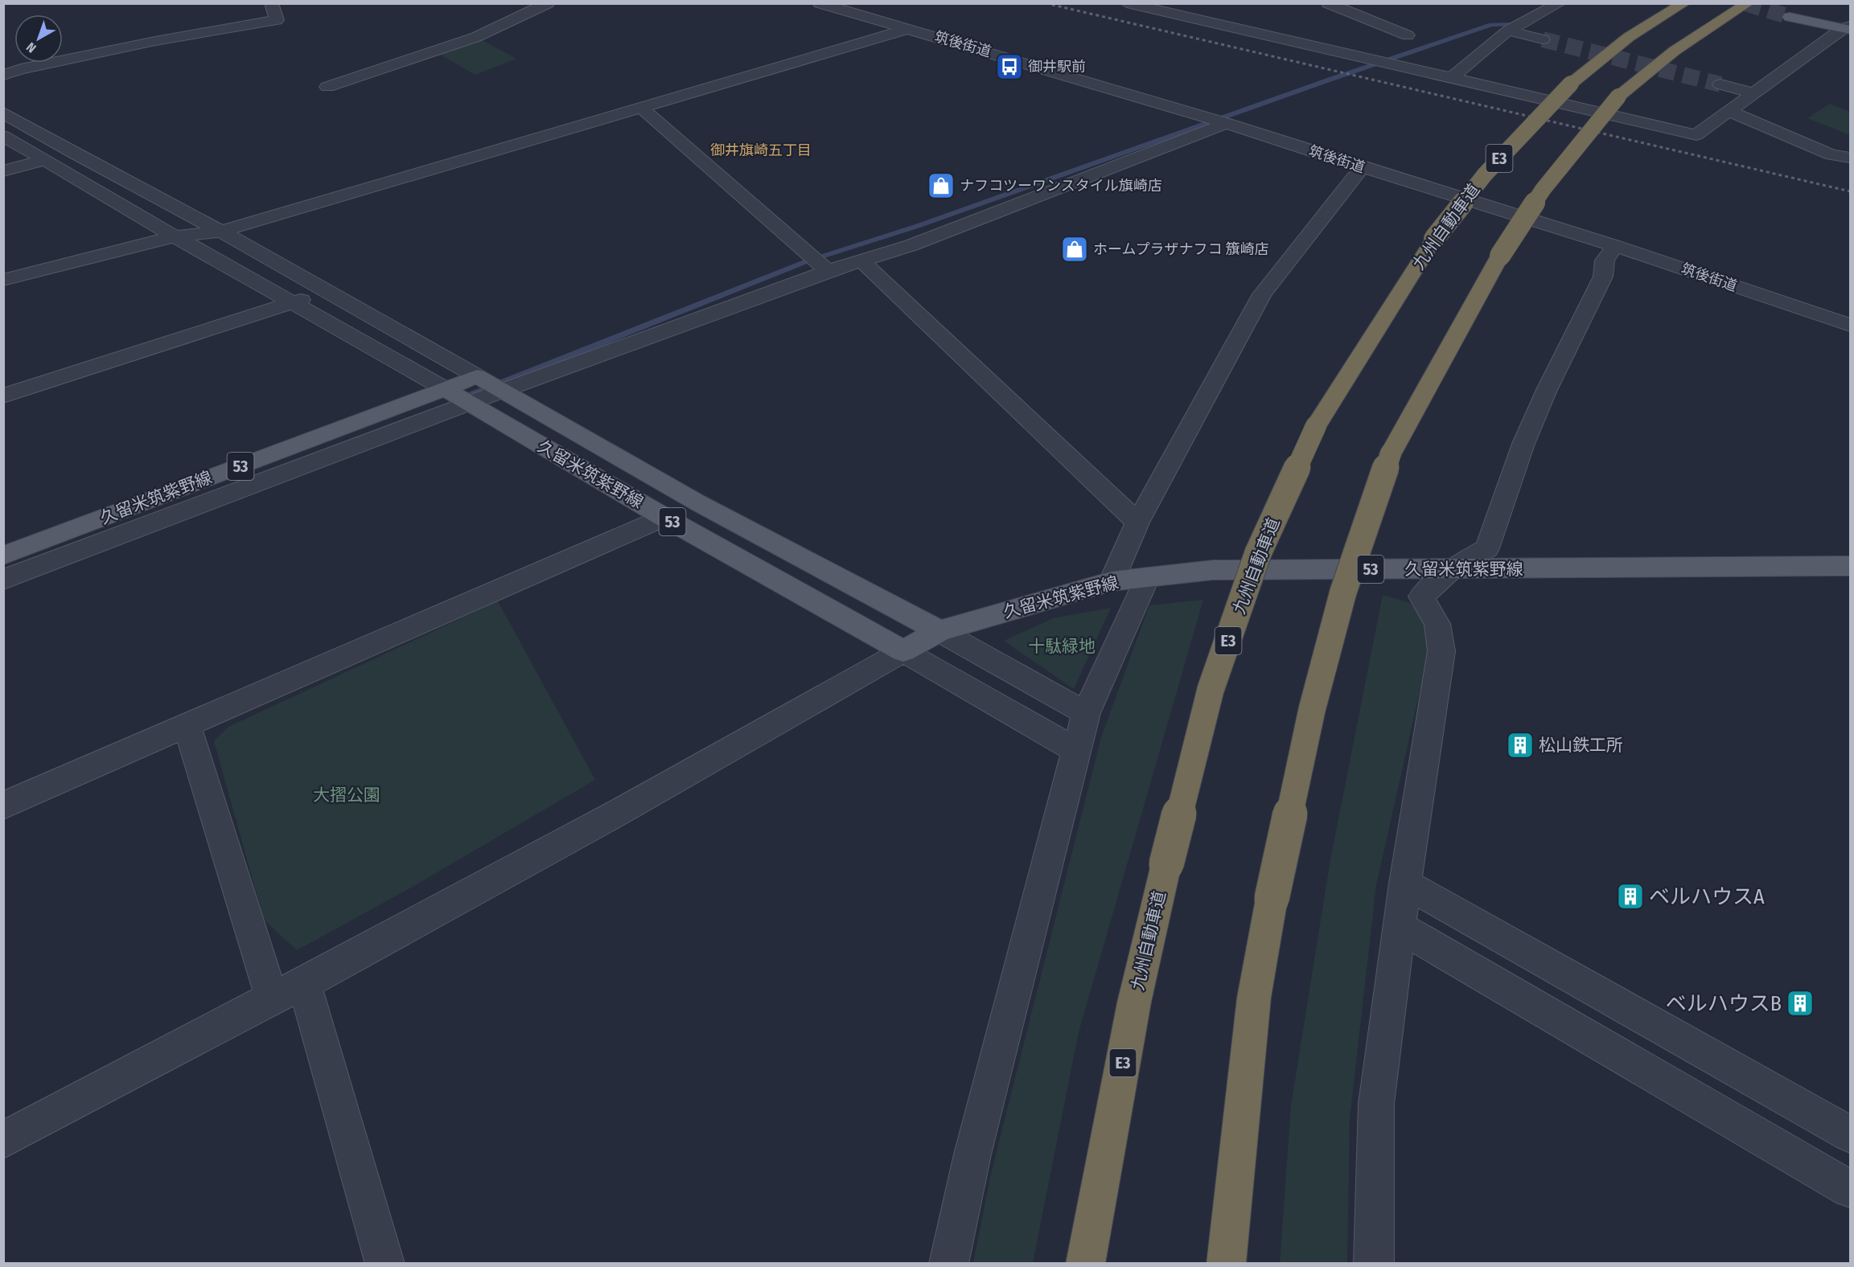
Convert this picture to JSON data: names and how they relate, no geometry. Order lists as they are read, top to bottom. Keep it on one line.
{"streets":{"highway":["E3","九州自動車道"],"main road":["53","久留米筑紫野線"],"street":["筑後街道"]},"districts":["御井旗崎五丁目"],"parks":["十駄緑地","大摺公園"],"places":{"bus stop":["御井駅前"],"shop":["ナフコツーワンスタイル旗崎店","ホームプラザナフコ 籏崎店"],"building":["松山鉄工所","ベルハウスA","ベルハウスB"]},"north":"bottom left"}
